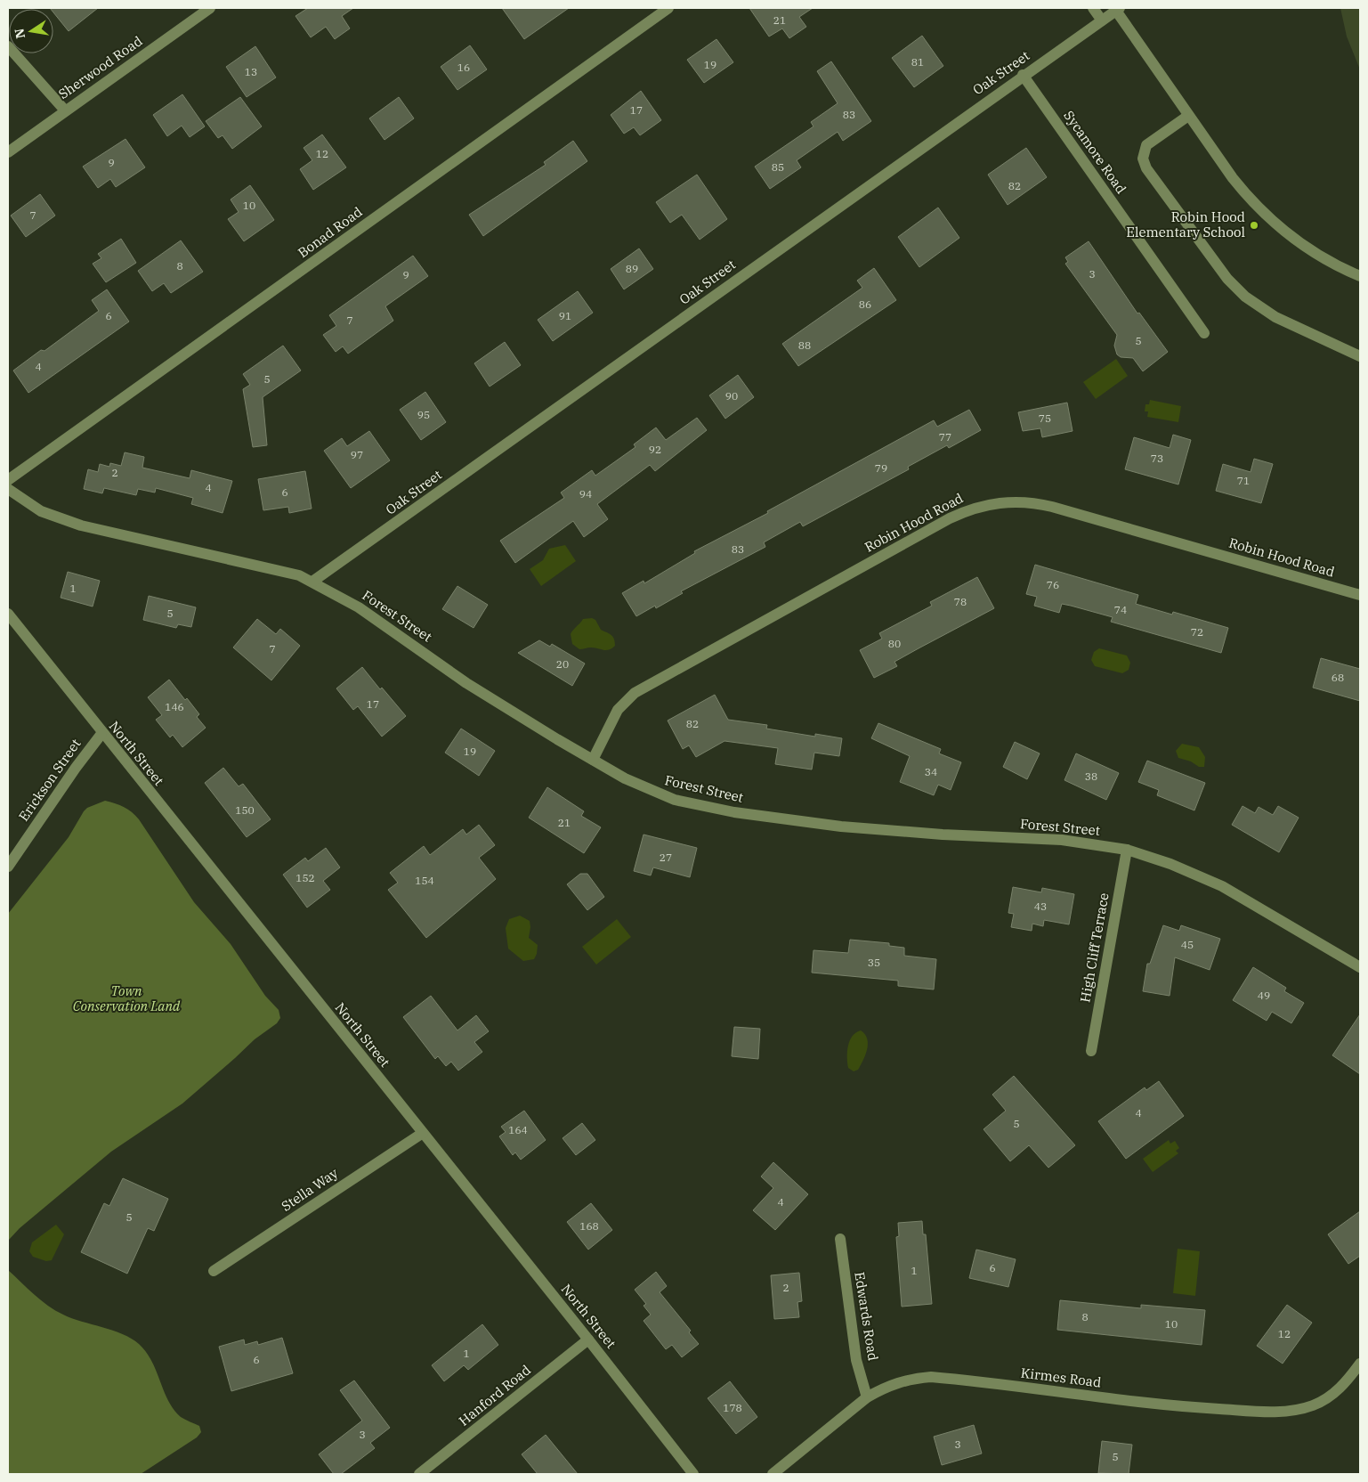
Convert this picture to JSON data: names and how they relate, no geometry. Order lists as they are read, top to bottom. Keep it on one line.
{"streets":{"street":["Sherwood Road","Oak Street","Sycamore Road","Bonad Road","Robin Hood Road","Forest Street","North Street","Erickson Street","High Cliff Terrace","Stella Way","Edwards Road","Kirmes Road","Hanford Road"]},"crossings":[["Oak Street","Sycamore Road"],["Oak Street","Forest Street"],["Robin Hood Road","Forest Street"],["Forest Street","High Cliff Terrace"],["North Street","Erickson Street"],["North Street","Stella Way"],["North Street","Hanford Road"],["Edwards Road","Kirmes Road"]],"parks":["Town Conservation Land"],"places":["Robin Hood Elementary School"],"house_numbers":["21","81","19","16","13","17","83","12","9","85","82","10","7","8","89","3","9","86","6","91","7","5","88","4","5","90","95","75","77","92","97","73","79","2","71","4","6","94","83","76","1","78","74","5","72","80","7","20","68","17","146","82","19","34","38","150","21","27","152","154","43","45","35","49","4","5","164","4","5","168","6","1","2","8","10","12","1","6","178","3","3","5"],"north":"left"}
